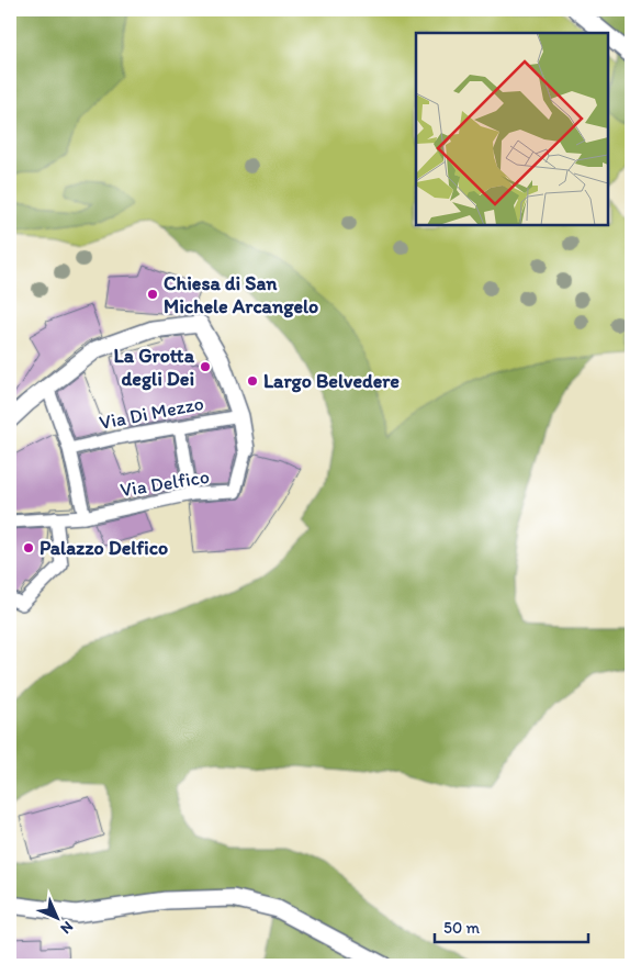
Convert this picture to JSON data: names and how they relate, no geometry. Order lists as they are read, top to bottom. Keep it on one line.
{"streets":{"street":["Via Di Mezzo","Via Delfico"]},"places":["Chiesa di San Michele Arcangelo","La Grotta degli Dei","Largo Belvedere","Palazzo Delfico"],"scale_bar":"50 m","north":"bottom right"}
